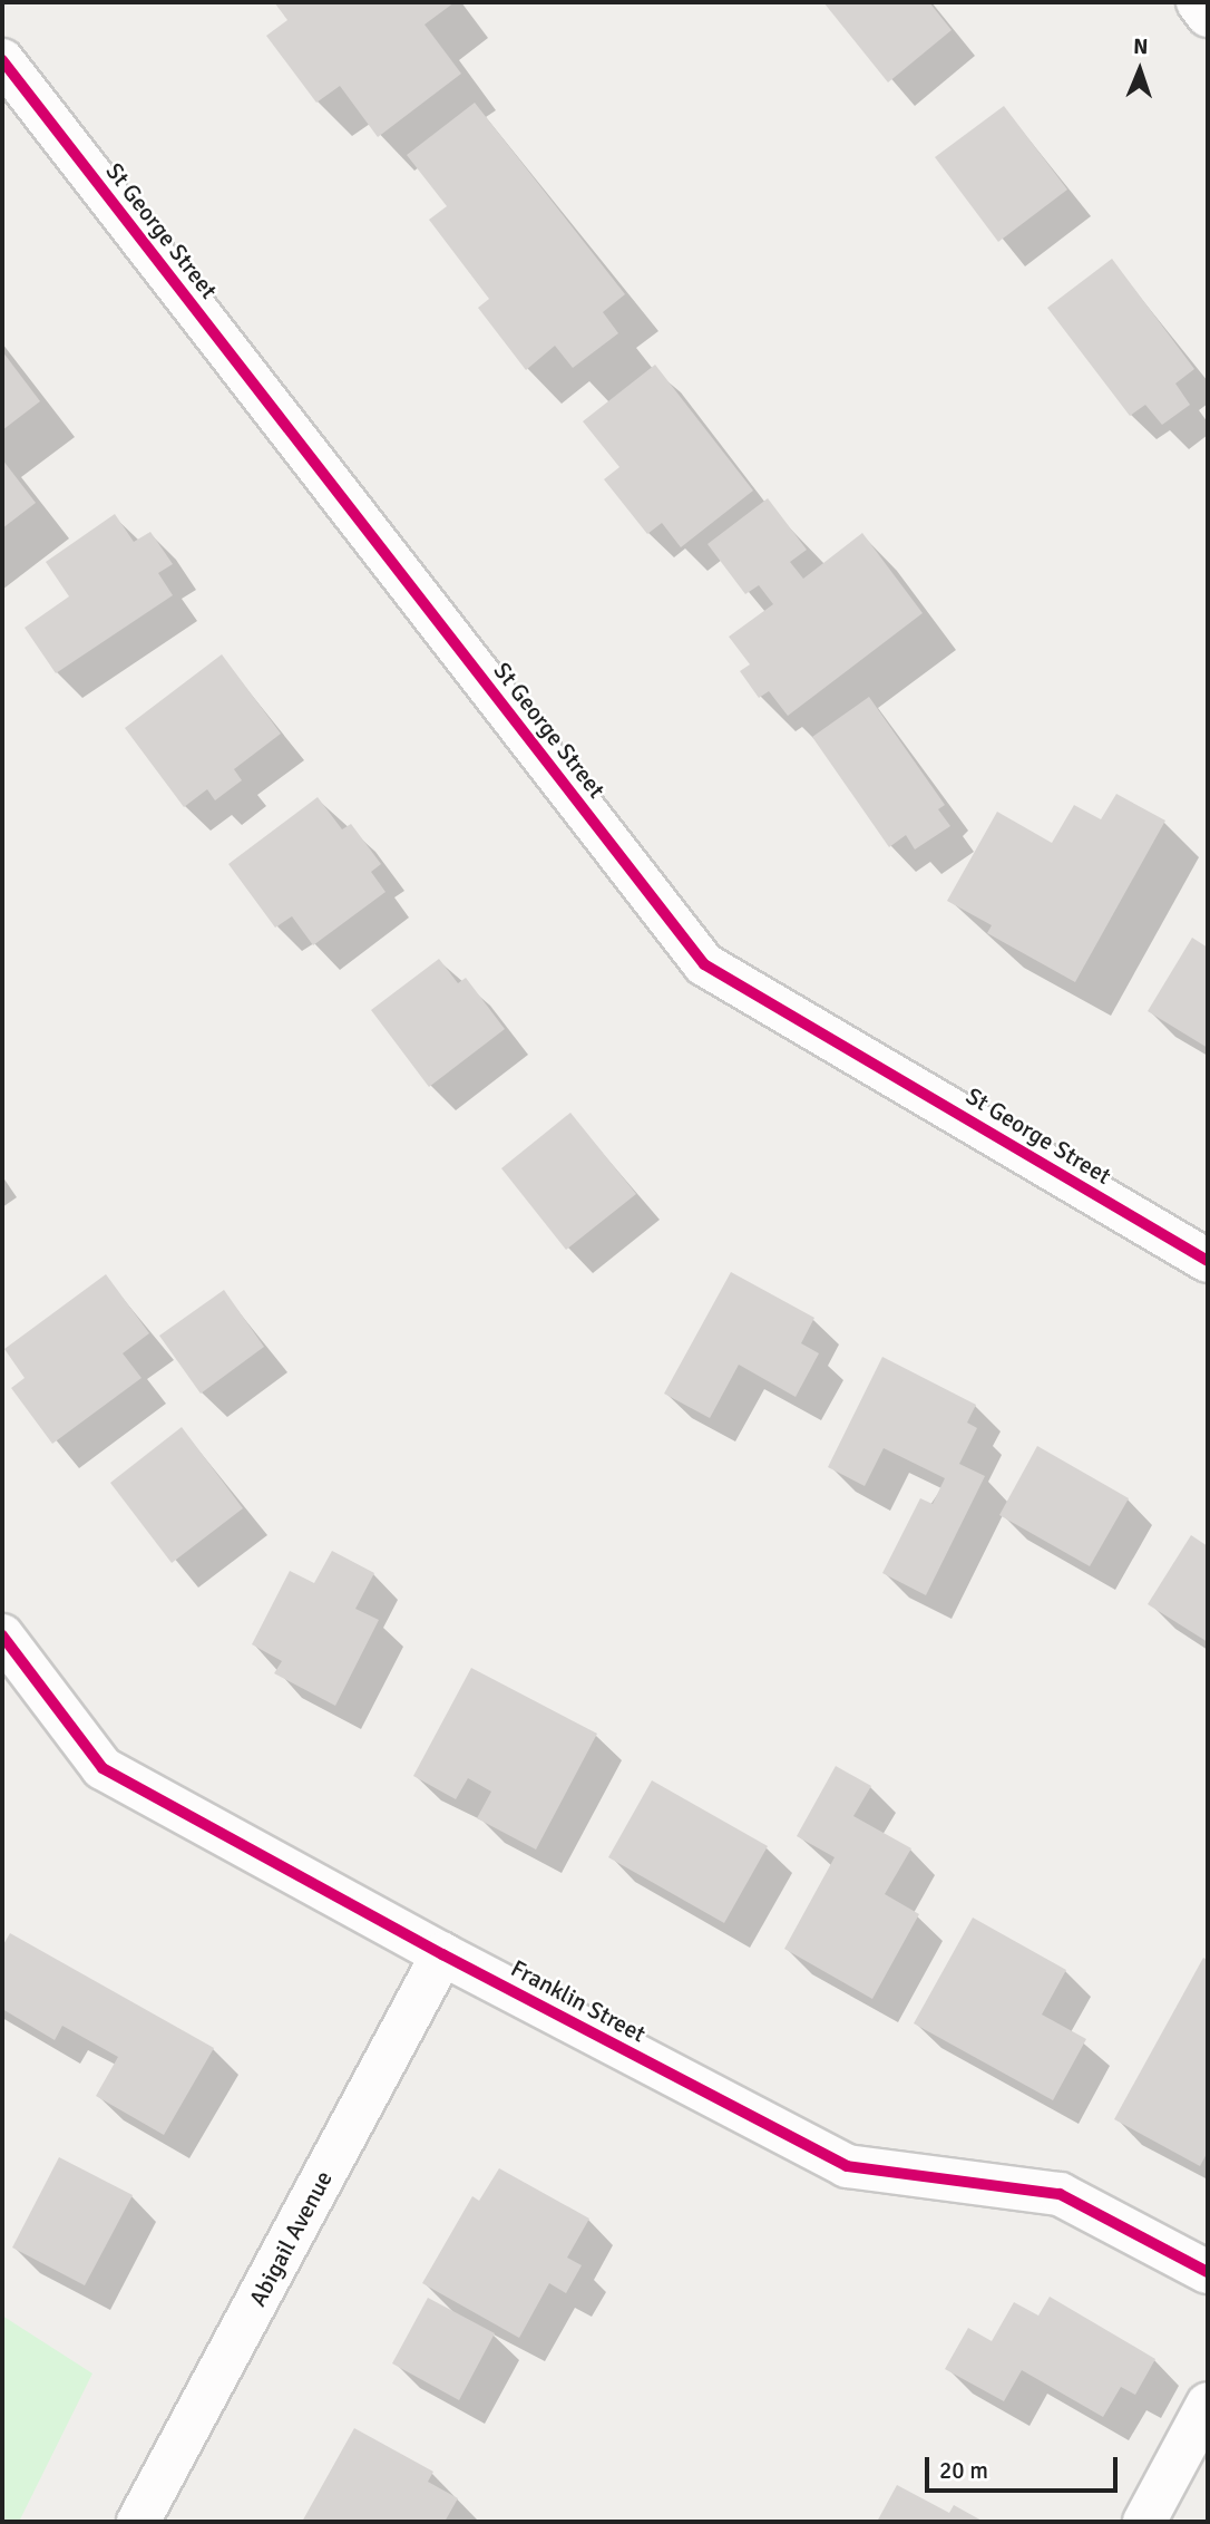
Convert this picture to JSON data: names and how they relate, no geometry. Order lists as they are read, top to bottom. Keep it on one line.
{"streets":{"street":["St George Street","Franklin Street","Abigail Avenue"]},"crossings":[["Franklin Street","Abigail Avenue"]],"scale_bar":"20 m","north":"top"}
